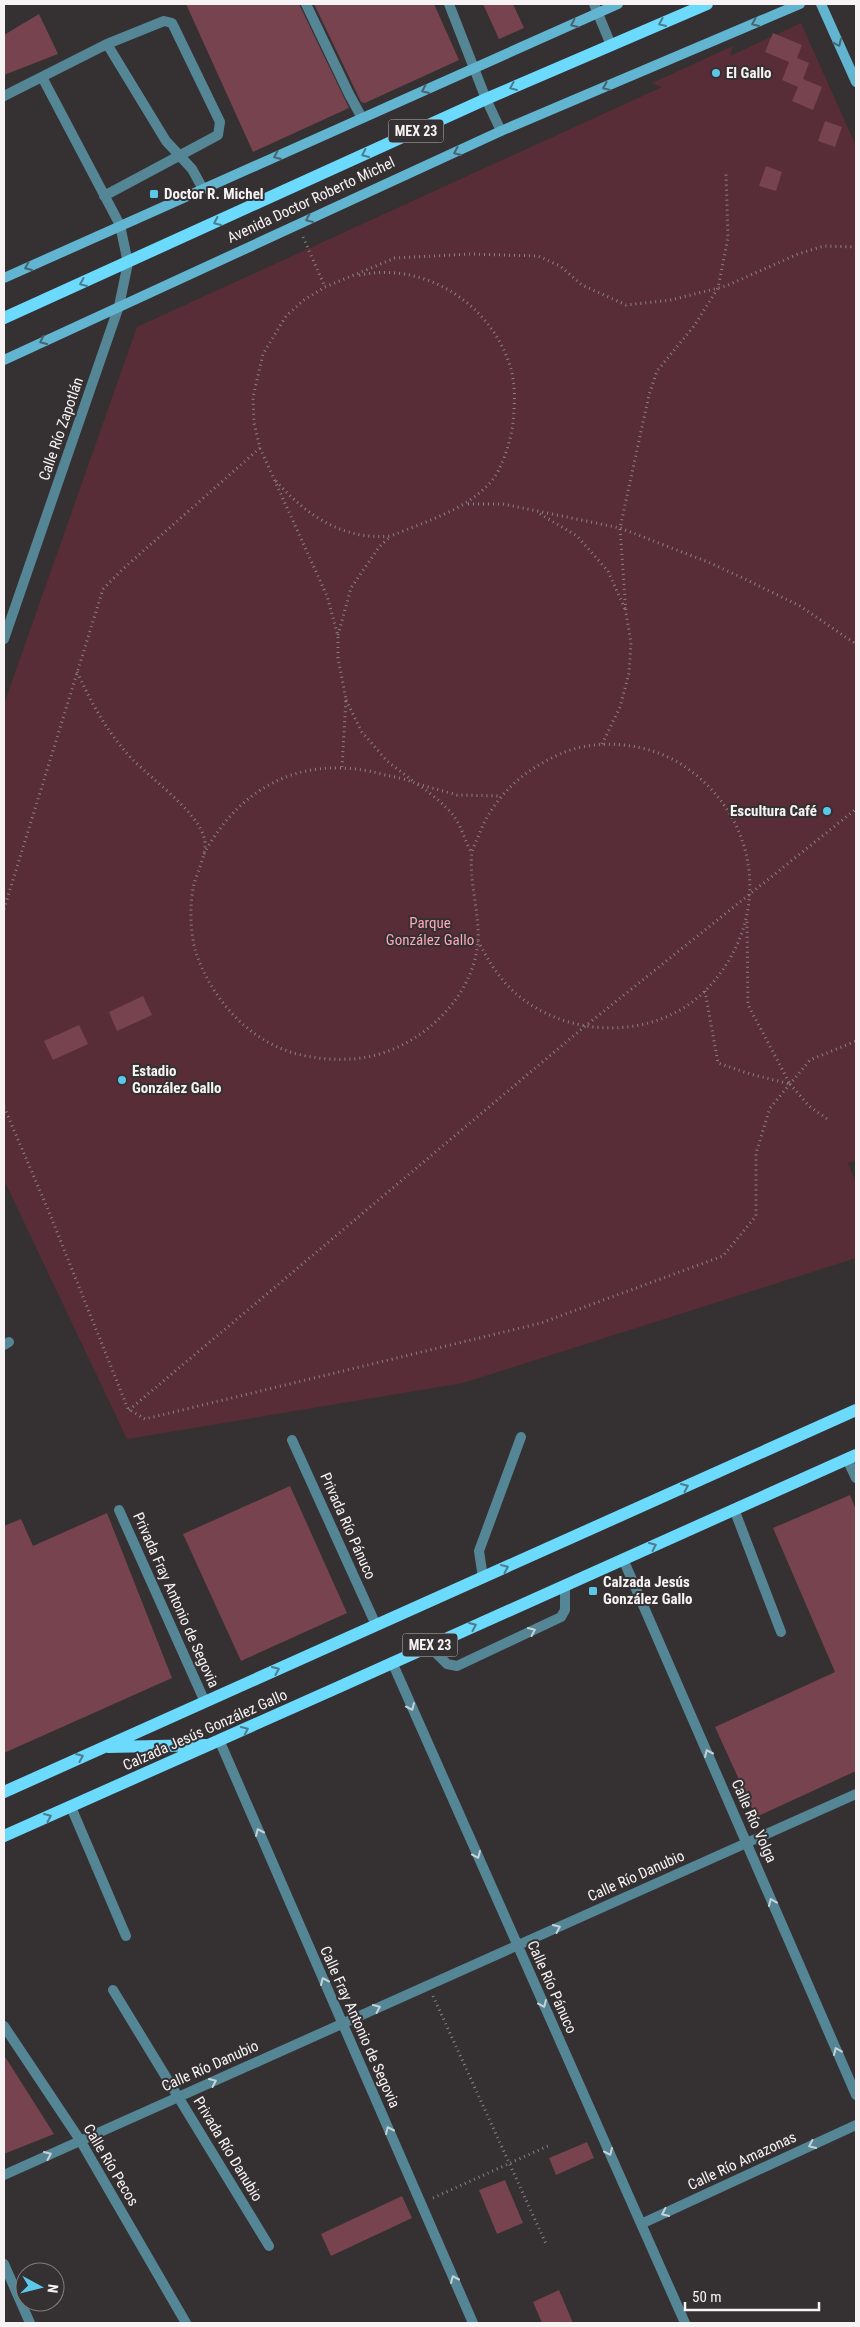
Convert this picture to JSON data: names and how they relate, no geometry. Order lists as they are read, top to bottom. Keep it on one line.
{"streets":{"main road":["MEX 23","Avenida Doctor Roberto Michel","Calzada Jesús González Gallo"],"street":["Calle Río Zapotlán","Privada Río Pánuco","Privada Fray Antonio de Segovia","Calle Río Volga","Calle Río Danubio","Calle Río Pánuco","Calle Fray Antonio de Segovia","Privada Río Danubio","Calle Río Amazonas","Calle Río Pecos"]},"crossings":[["Avenida Doctor Roberto Michel","Calle Río Zapotlán"],["Privada Río Pánuco","Calzada Jesús González Gallo"],["Privada Fray Antonio de Segovia","Calzada Jesús González Gallo"],["Calzada Jesús González Gallo","Calle Río Volga"],["Calzada Jesús González Gallo","Calle Río Pánuco"],["Calzada Jesús González Gallo","Calle Fray Antonio de Segovia"],["Calle Río Volga","Calle Río Danubio"],["Calle Río Danubio","Calle Río Pánuco"],["Calle Río Danubio","Calle Fray Antonio de Segovia"],["Calle Río Danubio","Privada Río Danubio"],["Calle Río Danubio","Calle Río Pecos"],["Calle Río Pánuco","Calle Río Amazonas"]],"one_way":["Calzada Jesús González Gallo","Calle Río Volga","Calle Río Danubio","Calle Río Pánuco","Calle Fray Antonio de Segovia","Calle Río Amazonas"],"parks":["Parque González Gallo"],"places":{"other":["El Gallo","Escultura Café","Estadio González Gallo"],"transit":["Doctor R. Michel","Calzada Jesús González Gallo"]},"scale_bar":"50 m","north":"right"}
